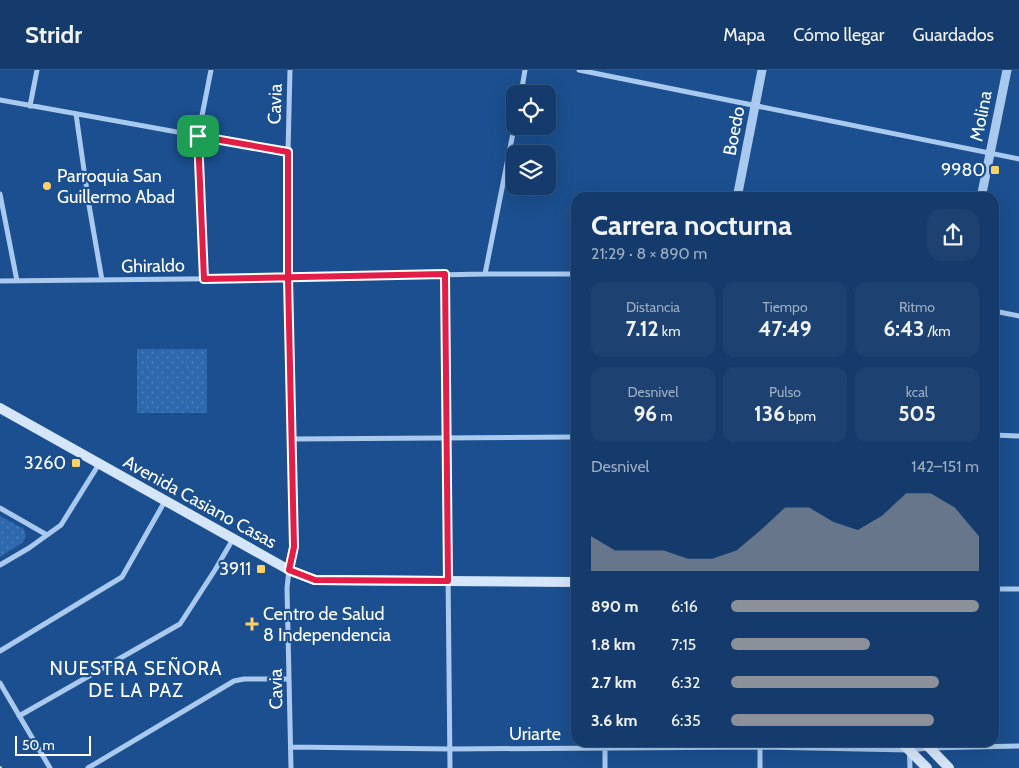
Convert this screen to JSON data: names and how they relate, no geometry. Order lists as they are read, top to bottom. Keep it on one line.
{"streets":{"main road":["Avenida Casiano Casas"],"street":["Cavia","Molina","Boedo","Ghiraldo","Uriarte"]},"crossings":[["Cavia","Ghiraldo"],["Cavia","Avenida Casiano Casas"],["Cavia","Uriarte"]],"districts":["NUESTRA SEÑORA DE LA PAZ"],"places":{"transit":["9980","3260","3911"],"other":["Parroquia San Guillermo Abad"],"health":["Centro de Salud 8 Independencia"]},"scale_bar":"50 m","page":{"header":"Stridr","nav":["Mapa","Cómo llegar","Guardados"],"heading":["Carrera nocturna","21:29 · 8 × 890 m"],"stats":[["Distancia","7.12 km"],["Tiempo","47:49"],["Ritmo","6:43 /km"],["Desnivel","96 m"],["Pulso","136 bpm"],["kcal","505"]],"chart":["Desnivel","142–151 m"],"list":[{"name":"890 m","note":"6:16"},{"name":"1.8 km","note":"7:15"},{"name":"2.7 km","note":"6:32"},{"name":"3.6 km","note":"6:35"}],"scale":"50 m"}}
